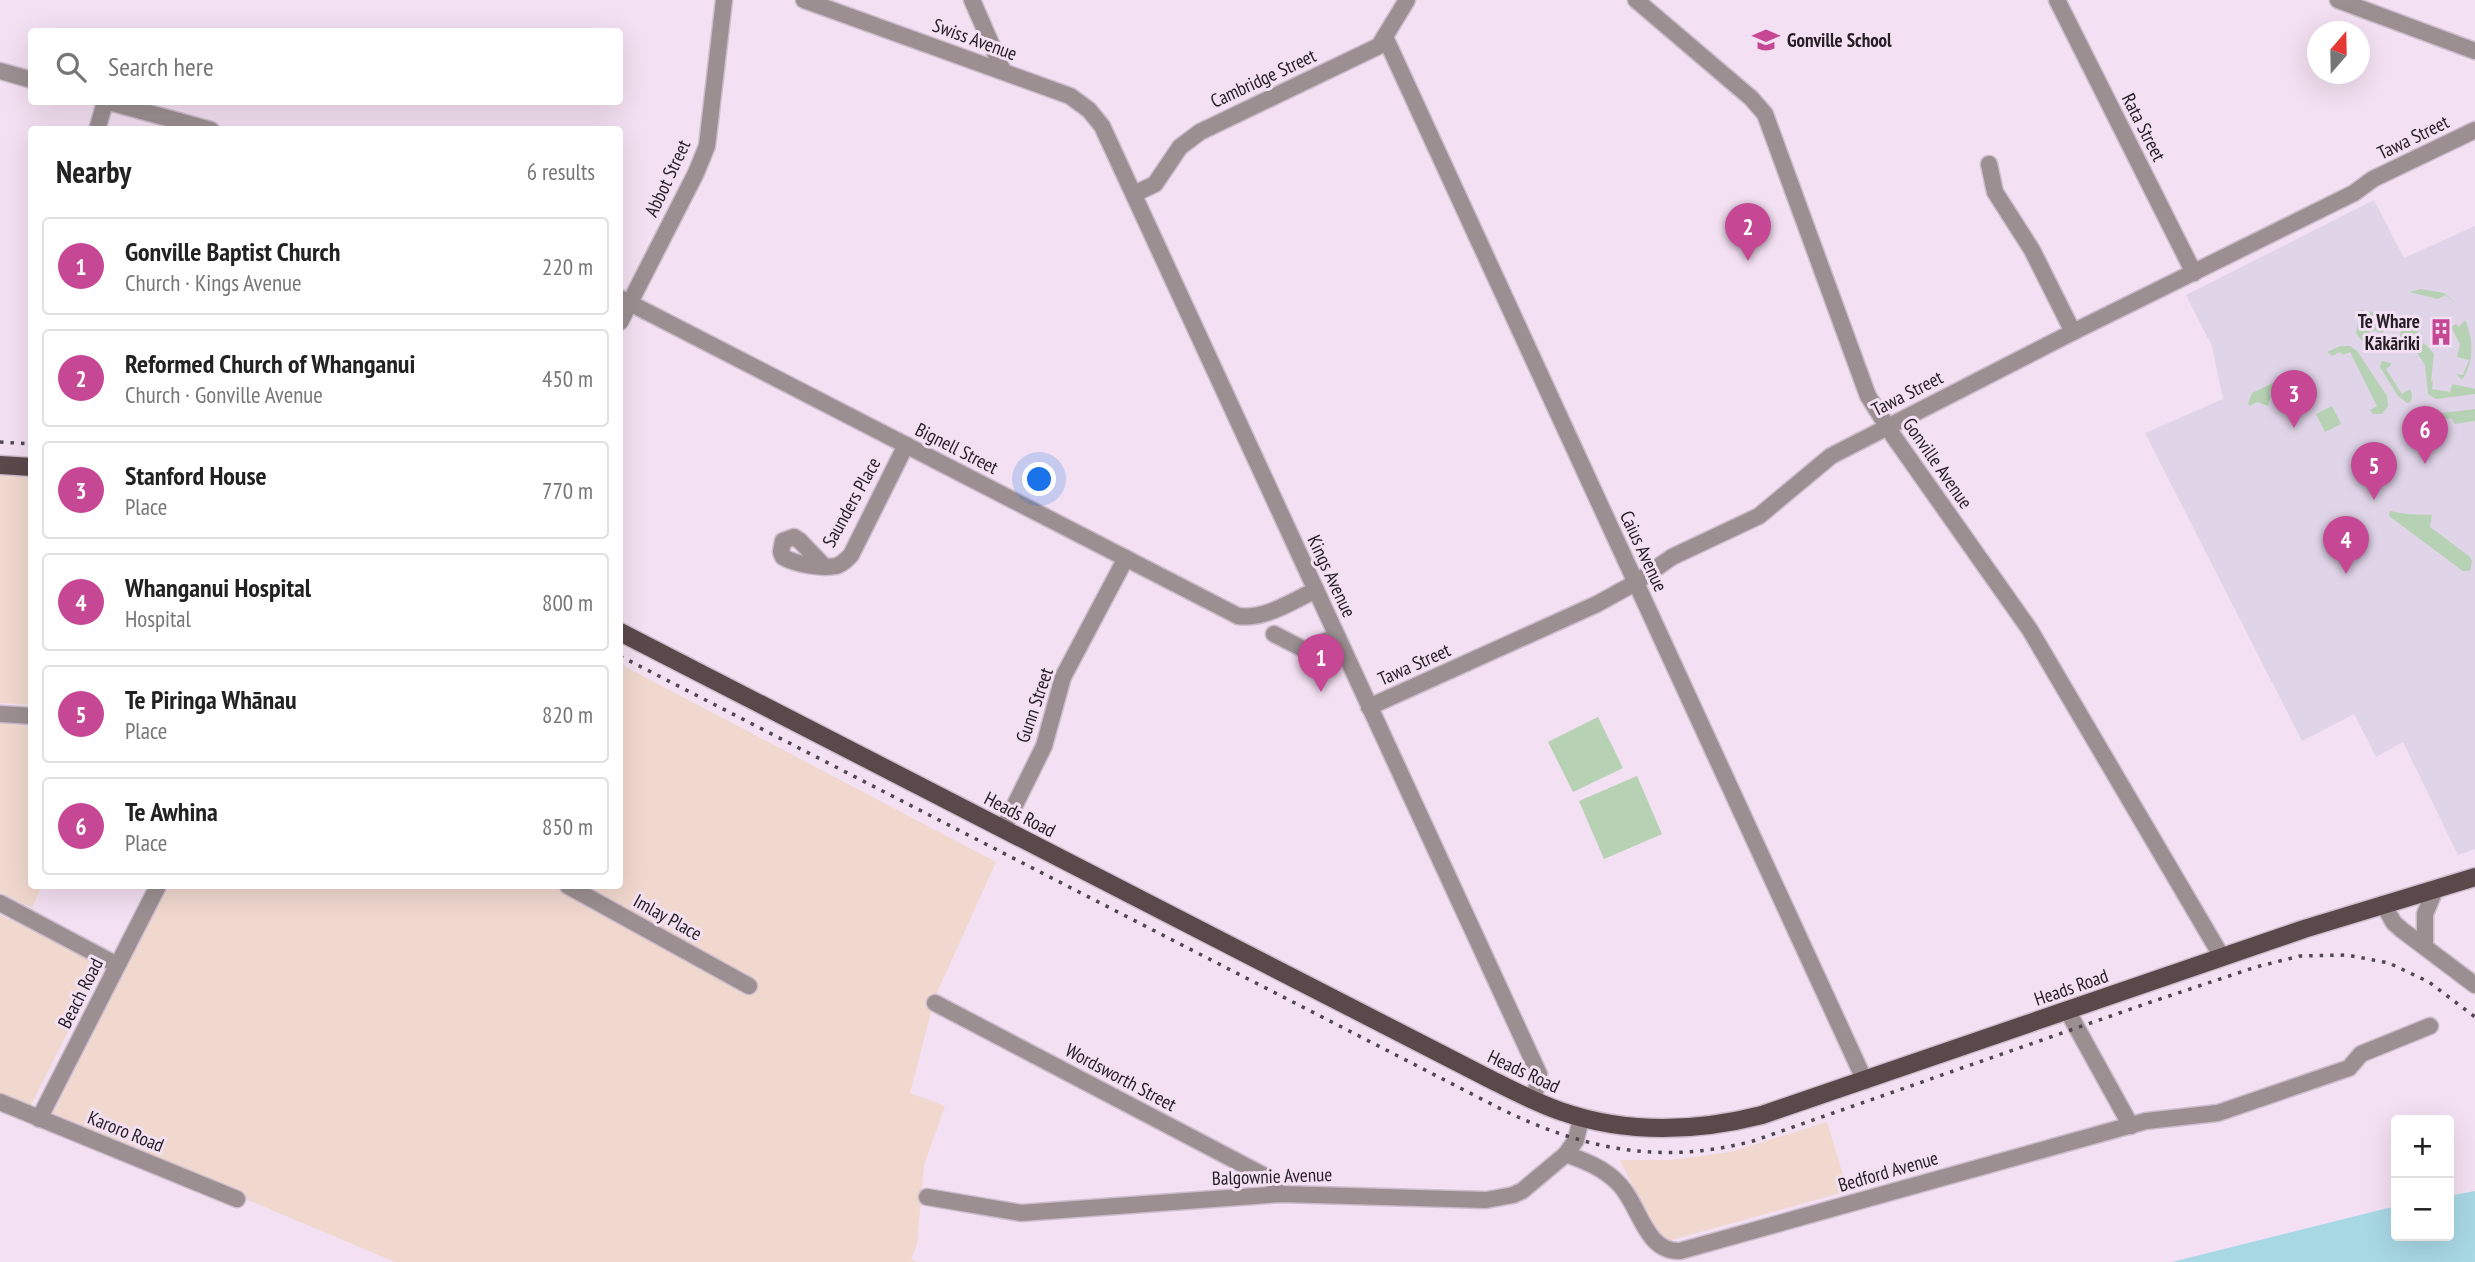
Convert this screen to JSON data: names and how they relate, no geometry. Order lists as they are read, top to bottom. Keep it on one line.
{"streets":{"main road":["Heads Road"],"street":["Swiss Avenue","Cambridge Street","Rata Street","Tawa Street","Abbot Street","Bignell Street","Gonville Avenue","Saunders Place","Caius Avenue","Kings Avenue","Gunn Street","Imlay Place","Beach Road","Wordsworth Street","Karoro Road","Bedford Avenue","Balgownie Avenue"]},"crossings":[["Swiss Avenue","Kings Avenue"],["Cambridge Street","Caius Avenue"],["Cambridge Street","Kings Avenue"],["Rata Street","Tawa Street"],["Tawa Street","Gonville Avenue"],["Tawa Street","Caius Avenue"],["Tawa Street","Kings Avenue"],["Abbot Street","Bignell Street"],["Bignell Street","Saunders Place"],["Bignell Street","Kings Avenue"],["Bignell Street","Gunn Street"],["Gonville Avenue","Heads Road"],["Caius Avenue","Heads Road"],["Kings Avenue","Heads Road"],["Gunn Street","Heads Road"],["Heads Road","Balgownie Avenue"],["Beach Road","Karoro Road"],["Wordsworth Street","Balgownie Avenue"],["Bedford Avenue","Balgownie Avenue"]],"places":{"school or university":["Gonville School"],"building":["Te Whare Kākāriki"]},"north":"top","page":{"search":"Search here","heading":["Nearby","6 results"],"pins":["2","3","6","5","4","1"],"list":[{"mark":"1","name":"Gonville Baptist Church","note":"Church · Kings Avenue","value":"220 m"},{"mark":"2","name":"Reformed Church of Whanganui","note":"Church · Gonville Avenue","value":"450 m"},{"mark":"3","name":"Stanford House","note":"Place","value":"770 m"},{"mark":"4","name":"Whanganui Hospital","note":"Hospital","value":"800 m"},{"mark":"5","name":"Te Piringa Whānau","note":"Place","value":"820 m"},{"mark":"6","name":"Te Awhina","note":"Place","value":"850 m"}],"map_buttons":["+","−"]}}
